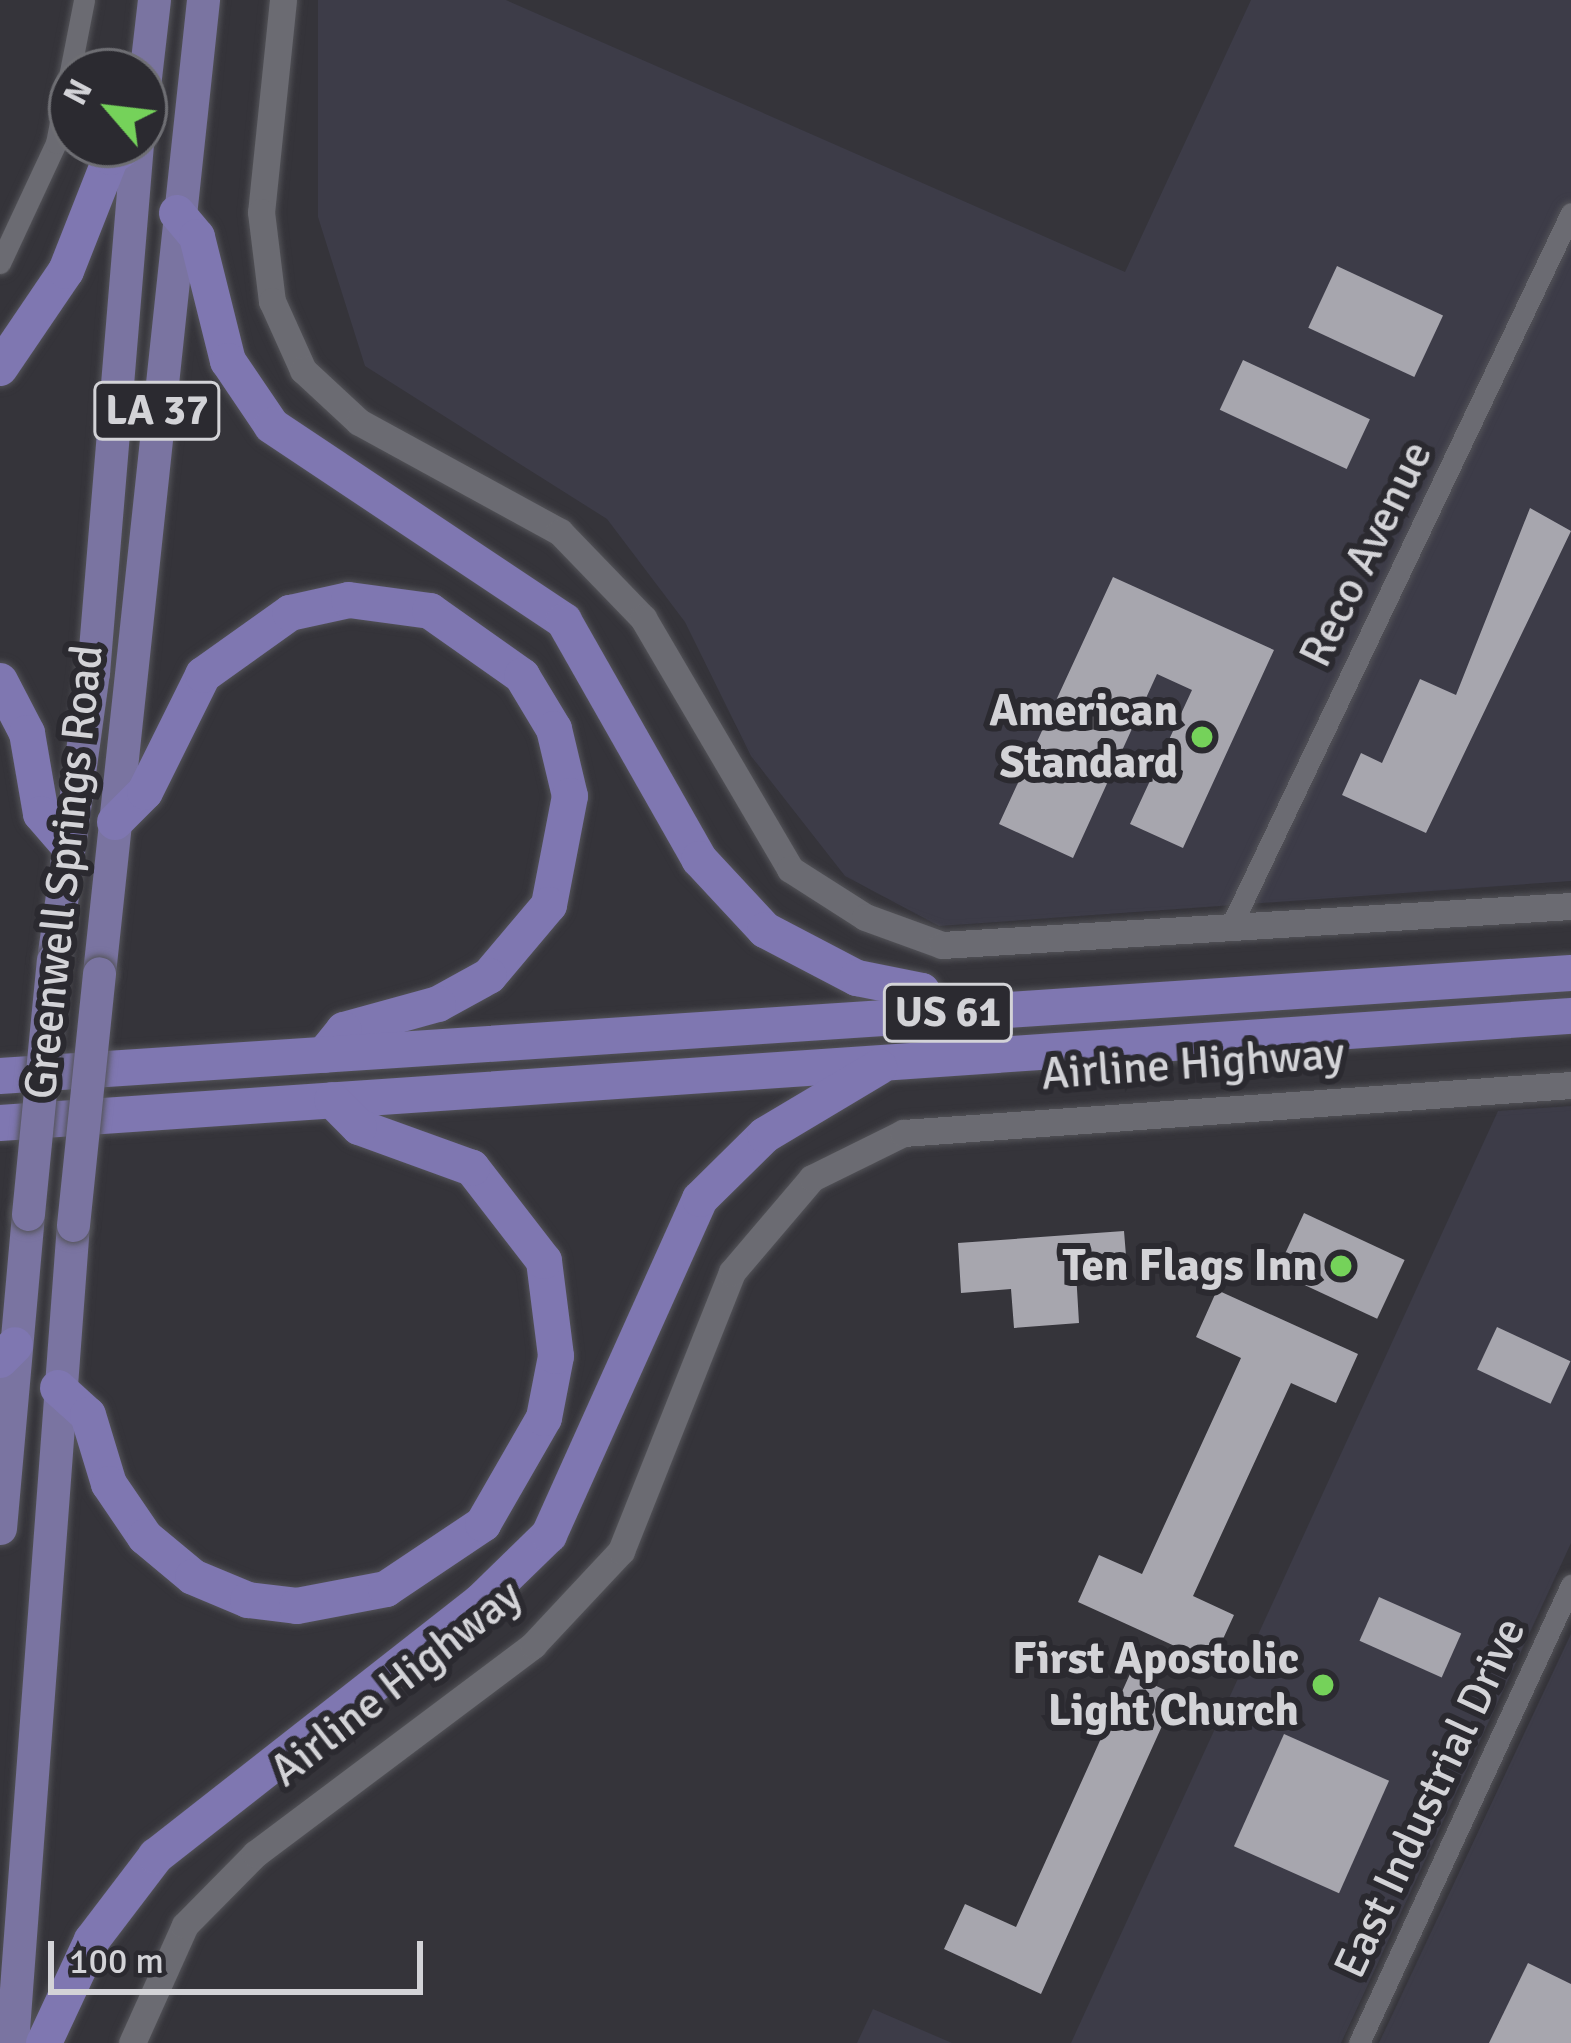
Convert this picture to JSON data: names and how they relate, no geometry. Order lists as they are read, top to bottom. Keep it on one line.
{"streets":{"highway":["US 61","Airline Highway"],"main road":["LA 37","Greenwell Springs Road"],"street":["Reco Avenue","East Industrial Drive"]},"places":["American Standard","Ten Flags Inn","First Apostolic Light Church"],"scale_bar":"100 m","north":"top left"}
